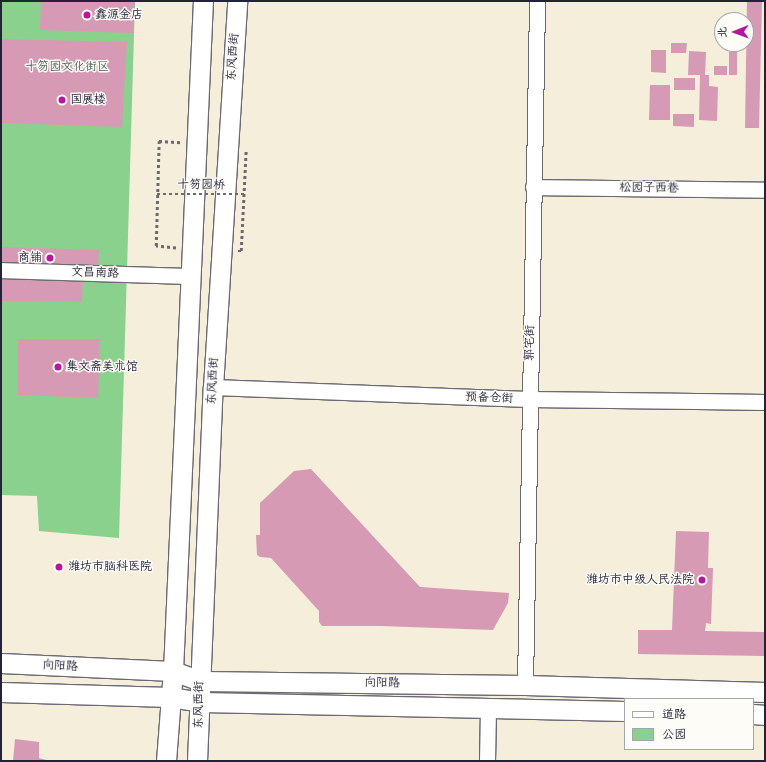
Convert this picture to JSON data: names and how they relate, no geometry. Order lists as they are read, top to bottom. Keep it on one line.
{"streets":{"main road":["东风西街","向阳路"],"street":["松园子西巷","文昌南路","郭宅街","预备仓街"],"path":["十笏园桥"]},"crossings":[["东风西街","预备仓街"],["东风西街","向阳路"],["松园子西巷","郭宅街"],["郭宅街","预备仓街"],["郭宅街","向阳路"]],"parks":["十笏园文化街区"],"places":["鑫源金店","国展楼","商铺","集文斋美术馆","潍坊市脑科医院","潍坊市中级人民法院"],"legend":["道路","公园"],"north":"left"}
